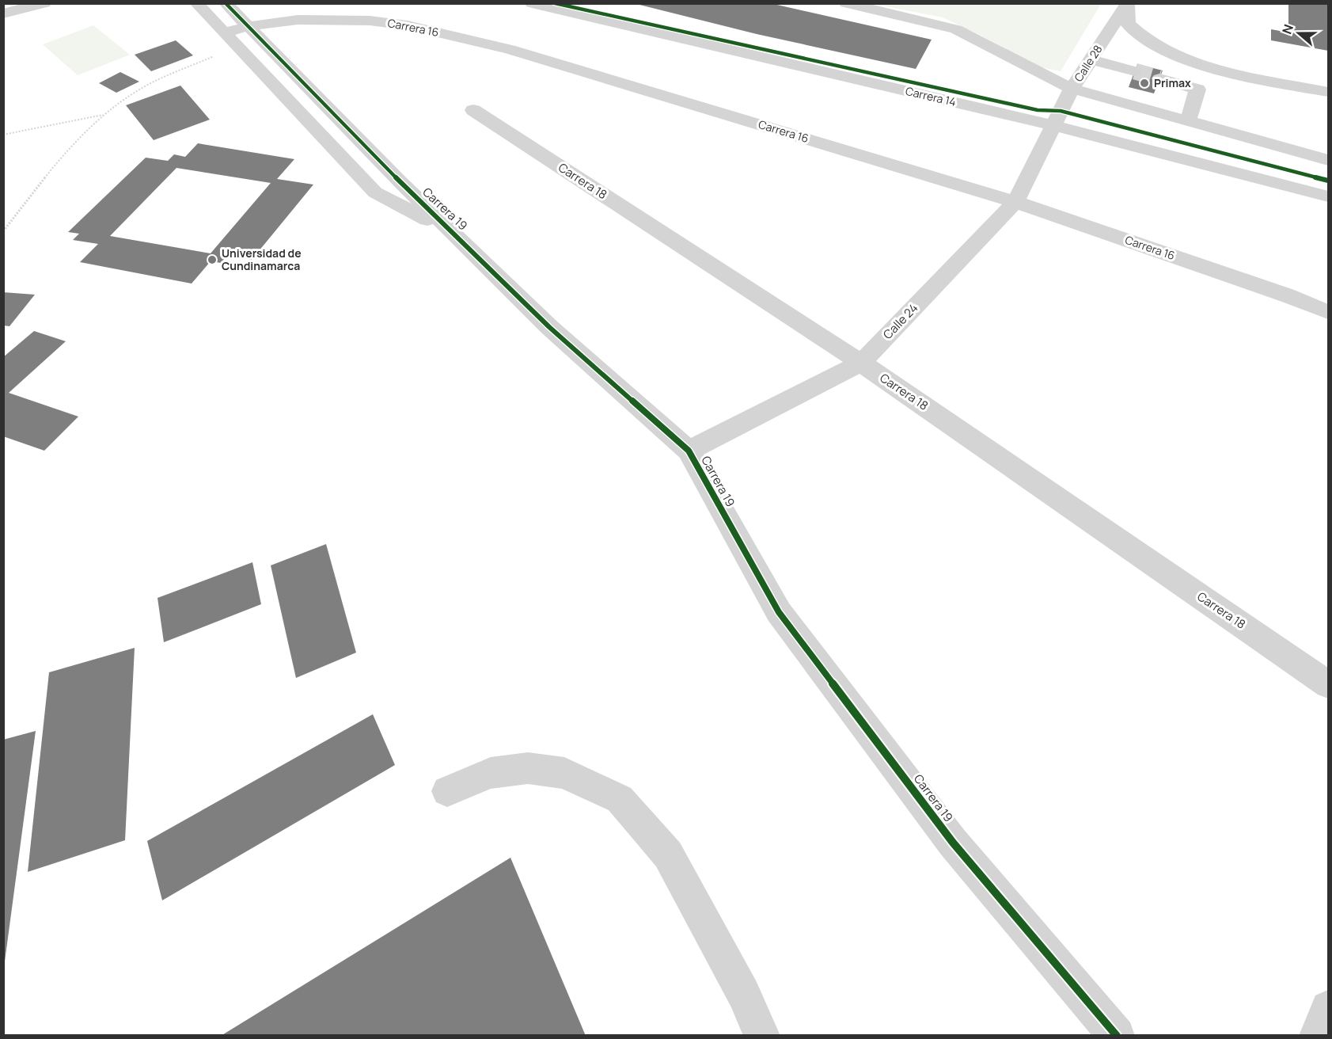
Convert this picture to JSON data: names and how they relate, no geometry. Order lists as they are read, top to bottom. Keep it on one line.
{"streets":{"street":["Carrera 16","Calle 28","Carrera 14","Carrera 18","Carrera 19","Calle 24"]},"crossings":[["Carrera 16","Carrera 19"],["Carrera 16","Calle 24"],["Calle 28","Carrera 14"],["Calle 28","Calle 24"],["Carrera 14","Calle 24"],["Carrera 18","Calle 24"],["Carrera 19","Calle 24"]],"places":["Primax","Universidad de Cundinamarca"],"north":"left"}
